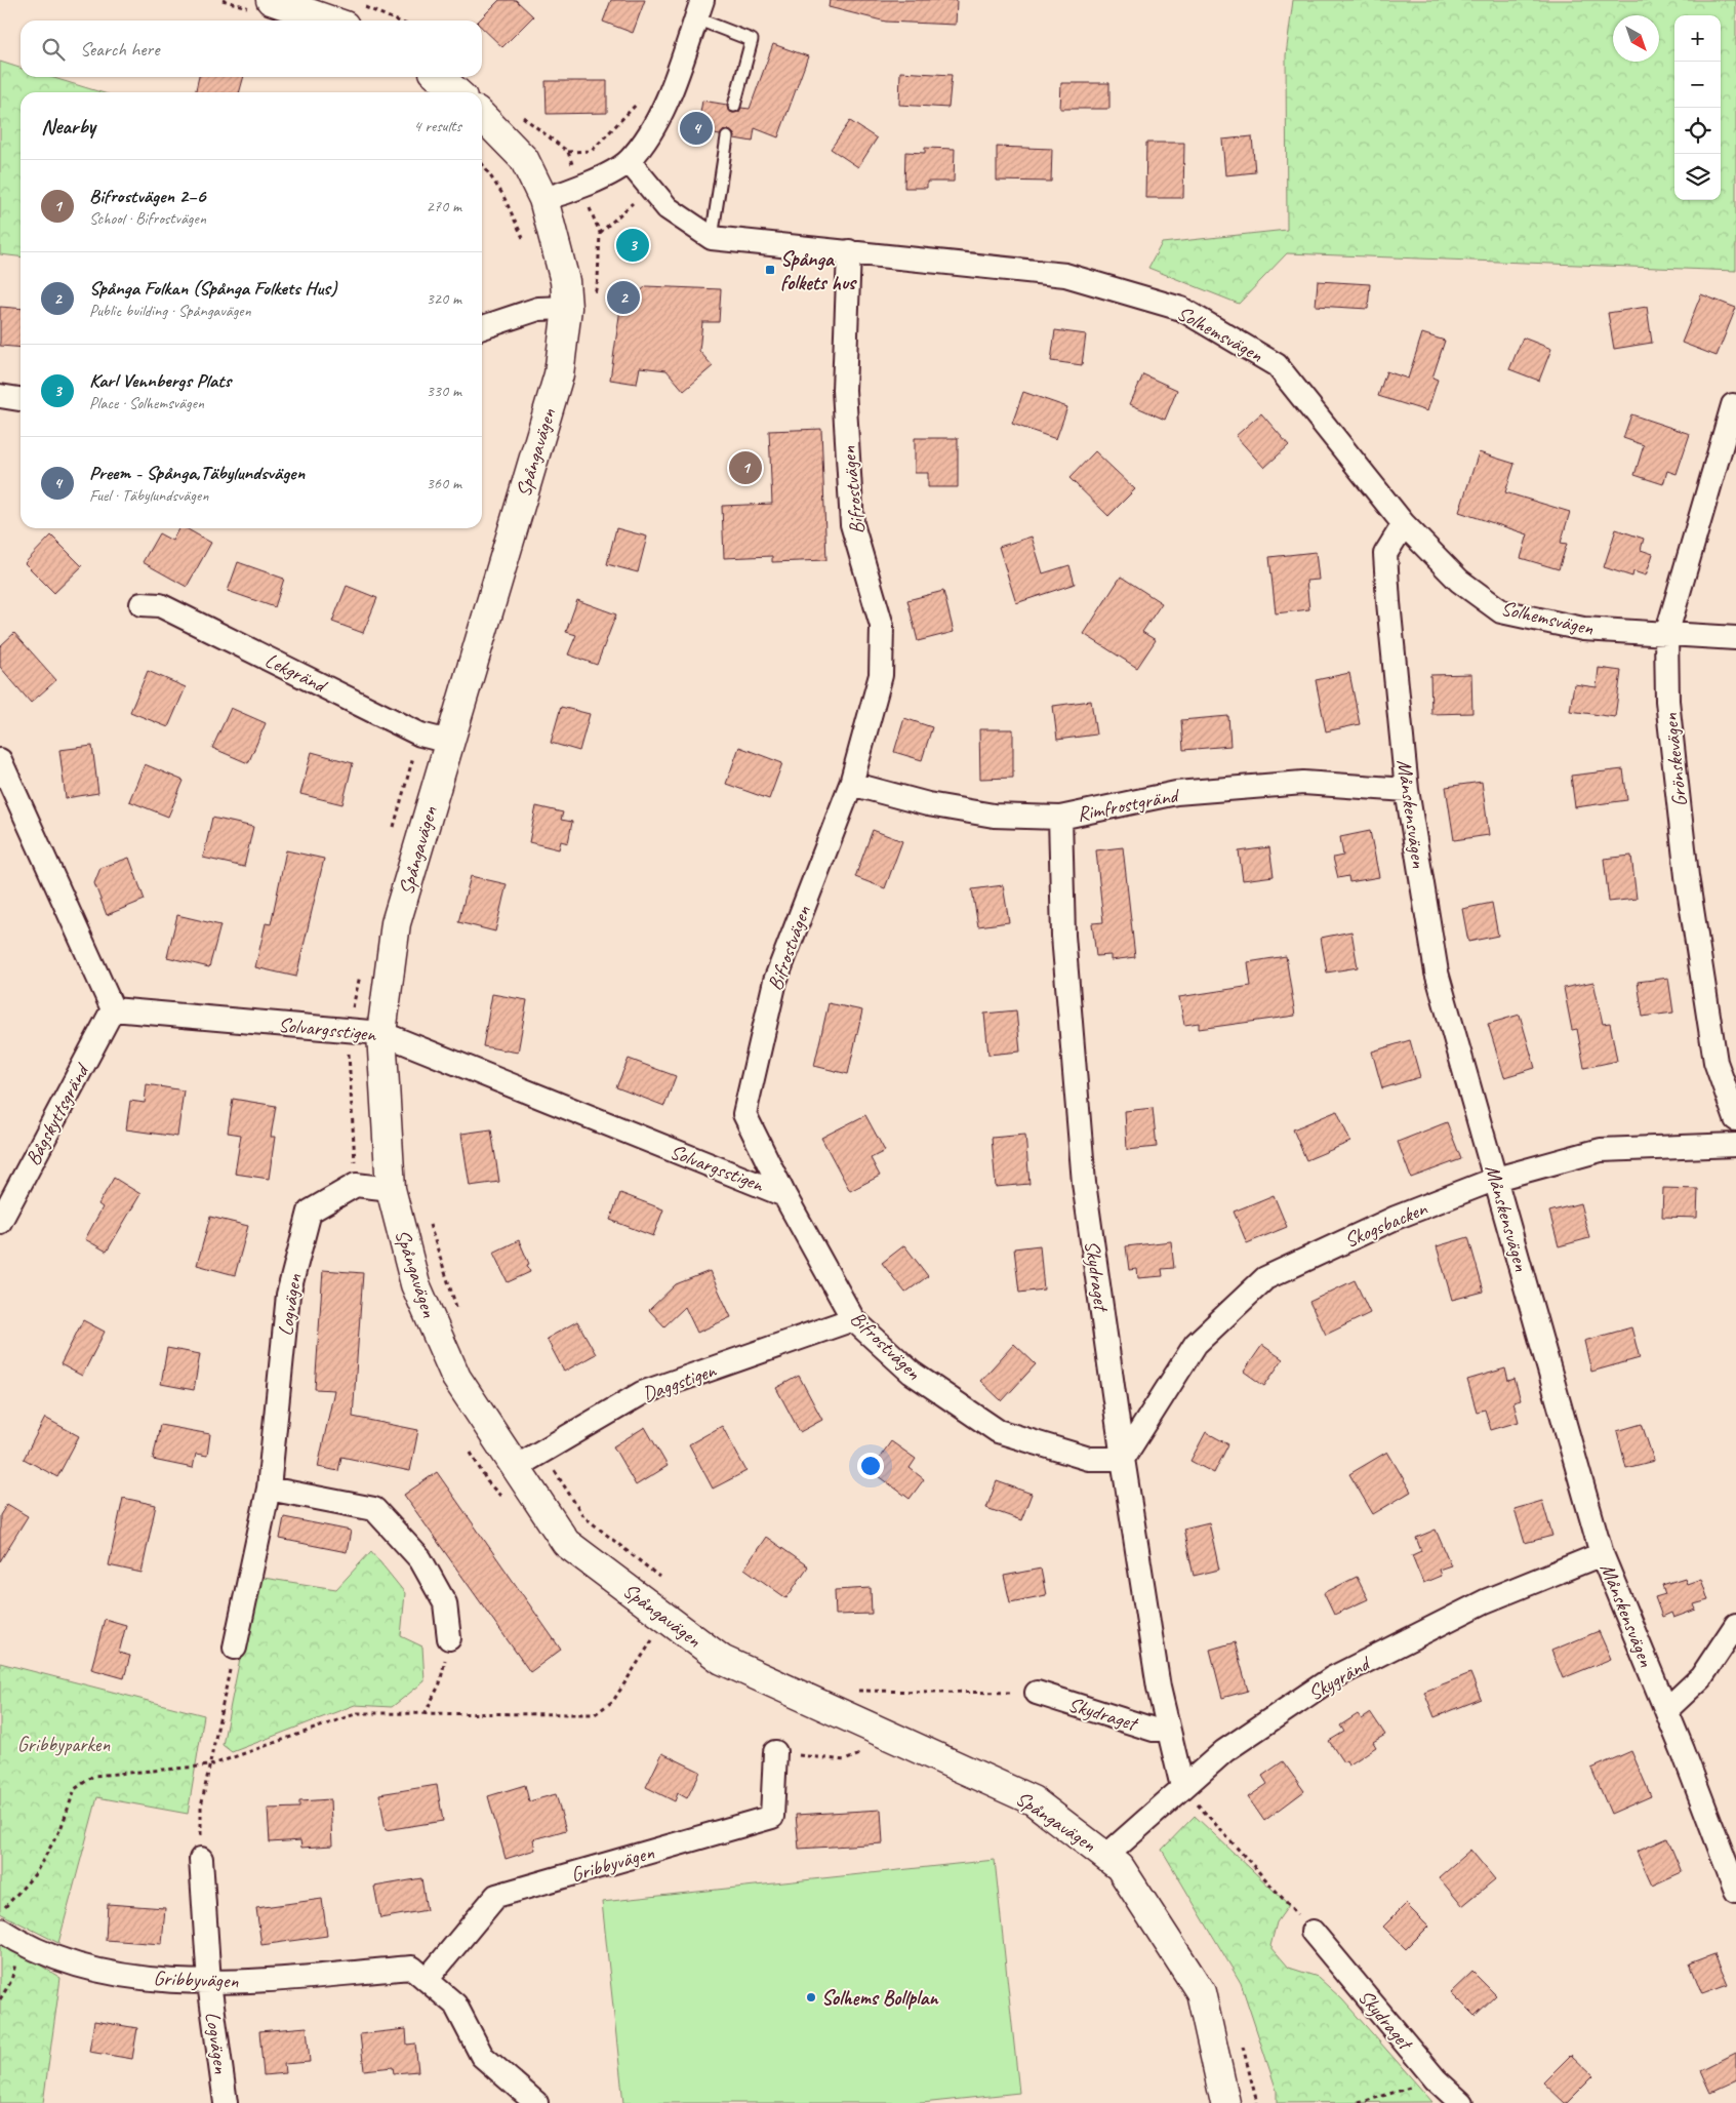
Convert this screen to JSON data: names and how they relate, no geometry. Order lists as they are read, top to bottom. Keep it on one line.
{"streets":{"street":["Solhemsvägen","Spångavägen","Bifrostvägen","Lekgränd","Grönskevägen","Rimfrostgränd","Månskensvägen","Solvargsstigen","Bågskyttsgränd","Skogsbacken","Skydraget","Logvägen","Daggstigen","Skygränd","Gribbyvägen"]},"crossings":[["Solhemsvägen","Bifrostvägen"],["Solhemsvägen","Grönskevägen"],["Solhemsvägen","Månskensvägen"],["Spångavägen","Lekgränd"],["Spångavägen","Solvargsstigen"],["Spångavägen","Daggstigen"],["Spångavägen","Skygränd"],["Bifrostvägen","Rimfrostgränd"],["Bifrostvägen","Solvargsstigen"],["Bifrostvägen","Skogsbacken"],["Bifrostvägen","Skydraget"],["Bifrostvägen","Daggstigen"],["Rimfrostgränd","Månskensvägen"],["Rimfrostgränd","Skydraget"],["Månskensvägen","Skogsbacken"],["Månskensvägen","Skygränd"],["Solvargsstigen","Bågskyttsgränd"],["Skogsbacken","Skydraget"],["Skydraget","Skygränd"],["Logvägen","Gribbyvägen"]],"parks":["Gribbyparken"],"places":{"transit":["Spånga folkets hus"],"other":["Solhems Bollplan"]},"north":"bottom right","page":{"map_buttons":["+","−"],"search":"Search here","heading":["Nearby","4 results"],"pins":["4","3","2","1"],"list":[{"mark":"1","name":"Bifrostvägen 2–6","note":"School · Bifrostvägen","value":"270 m"},{"mark":"2","name":"Spånga Folkan (Spånga Folkets Hus)","note":"Public building · Spångavägen","value":"320 m"},{"mark":"3","name":"Karl Vennbergs Plats","note":"Place · Solhemsvägen","value":"330 m"},{"mark":"4","name":"Preem - Spånga,Täbylundsvägen","note":"Fuel · Täbylundsvägen","value":"360 m"}]}}
